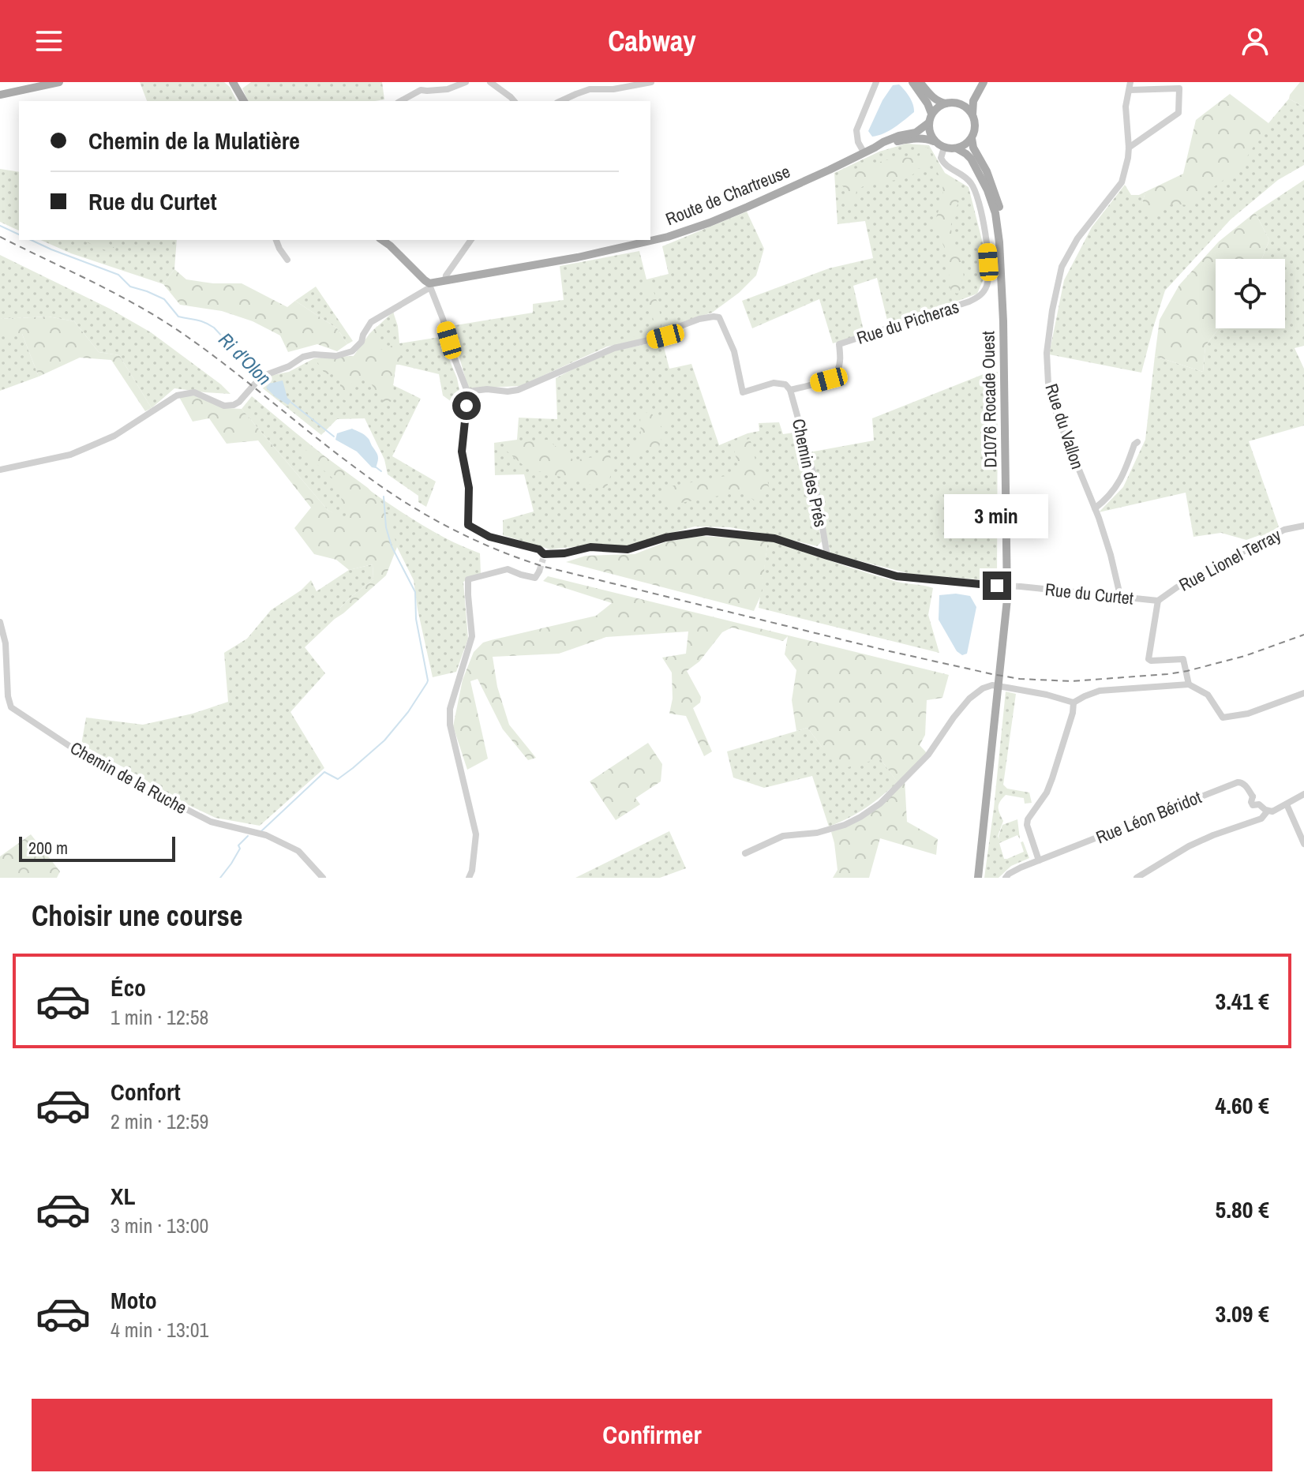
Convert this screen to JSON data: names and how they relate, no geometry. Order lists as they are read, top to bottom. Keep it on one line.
{"streets":{"main road":["Route de Chartreuse","D1076 Rocade Ouest"],"street":["Rue du Picheras","Rue du Vallon","Chemin des Prés","Rue Lionel Terray","Rue du Curtet","Chemin de la Ruche","Rue Léon Béridot"]},"crossings":[["Route de Chartreuse","Rue du Picheras"],["Route de Chartreuse","D1076 Rocade Ouest"],["Rue du Picheras","D1076 Rocade Ouest"],["Rue du Picheras","Chemin des Prés"],["Rue du Vallon","Rue du Curtet"],["Rue Lionel Terray","Rue du Curtet"]],"water":["Ri d'Olon"],"scale_bar":"200 m","page":{"header":"Cabway","banner":["Chemin de la Mulatière","Rue du Curtet"],"bubble":"3 min","scale":"200 m","heading":"Choisir une course","list":[{"name":"Éco","note":"1 min · 12:58","value":"3.41 €"},{"name":"Confort","note":"2 min · 12:59","value":"4.60 €"},{"name":"XL","note":"3 min · 13:00","value":"5.80 €"},{"name":"Moto","note":"4 min · 13:01","value":"3.09 €"}],"buttons":"Confirmer"}}
